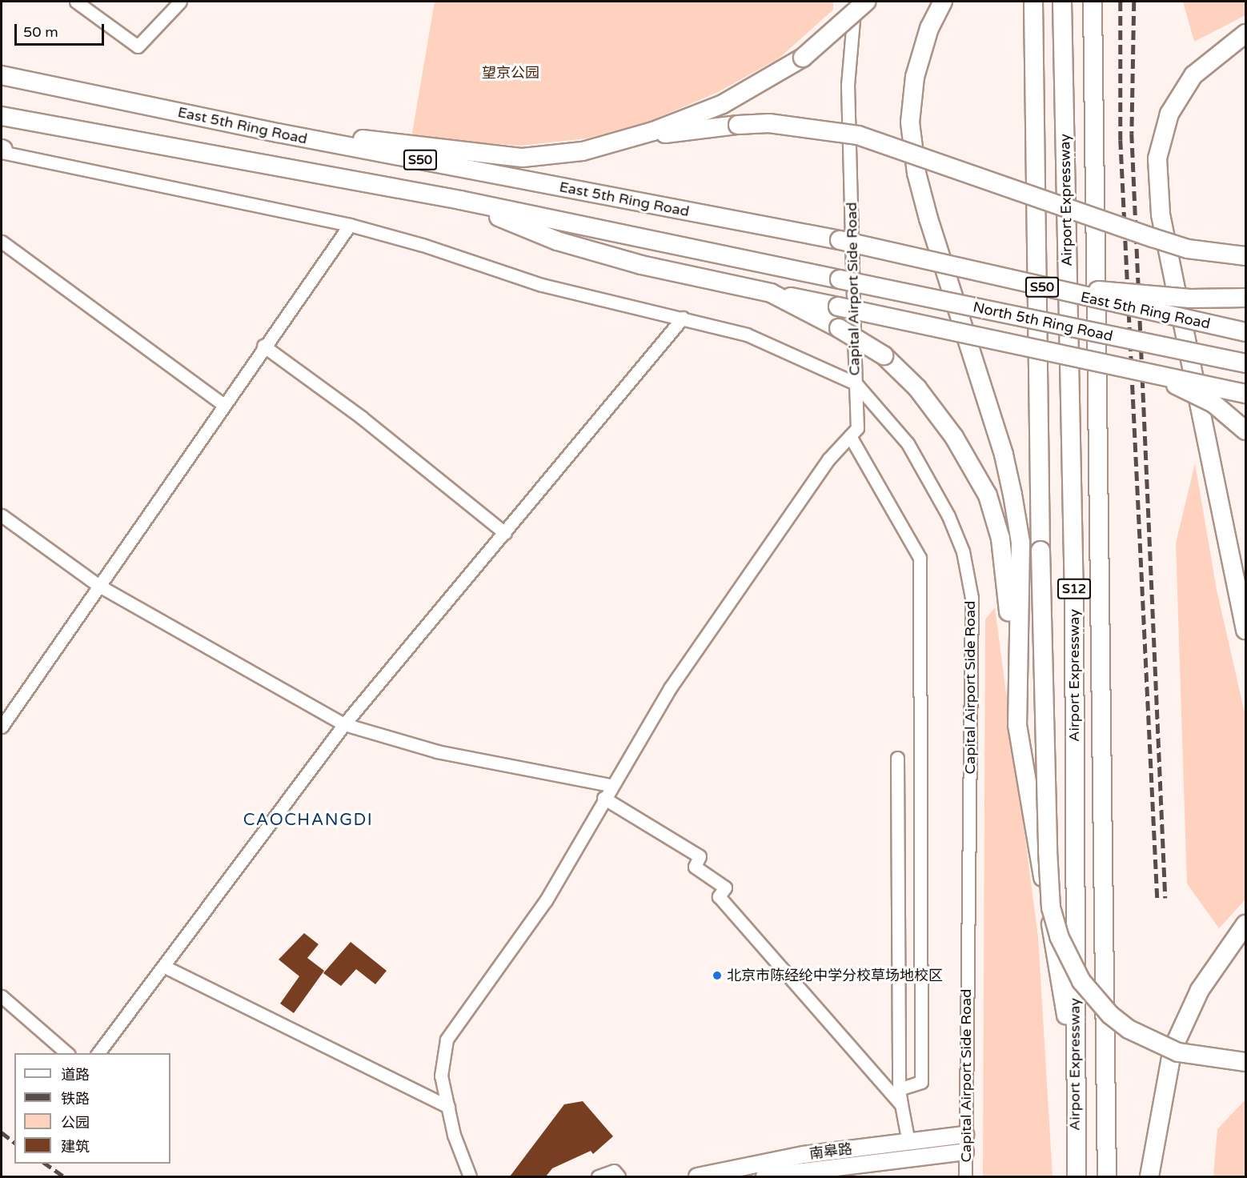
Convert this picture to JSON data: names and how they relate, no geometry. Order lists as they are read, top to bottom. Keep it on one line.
{"streets":{"highway":["East 5th Ring Road","S50","Airport Expressway","North 5th Ring Road","S12"],"main road":["南皋路"],"street":["Capital Airport Side Road"]},"crossings":[["S50","North 5th Ring Road"],["Capital Airport Side Road","南皋路"]],"districts":["CAOCHANGDI"],"parks":["望京公园"],"places":["北京市陈经纶中学分校草场地校区"],"legend":["道路","铁路","公园","建筑"],"scale_bar":"50 m"}
